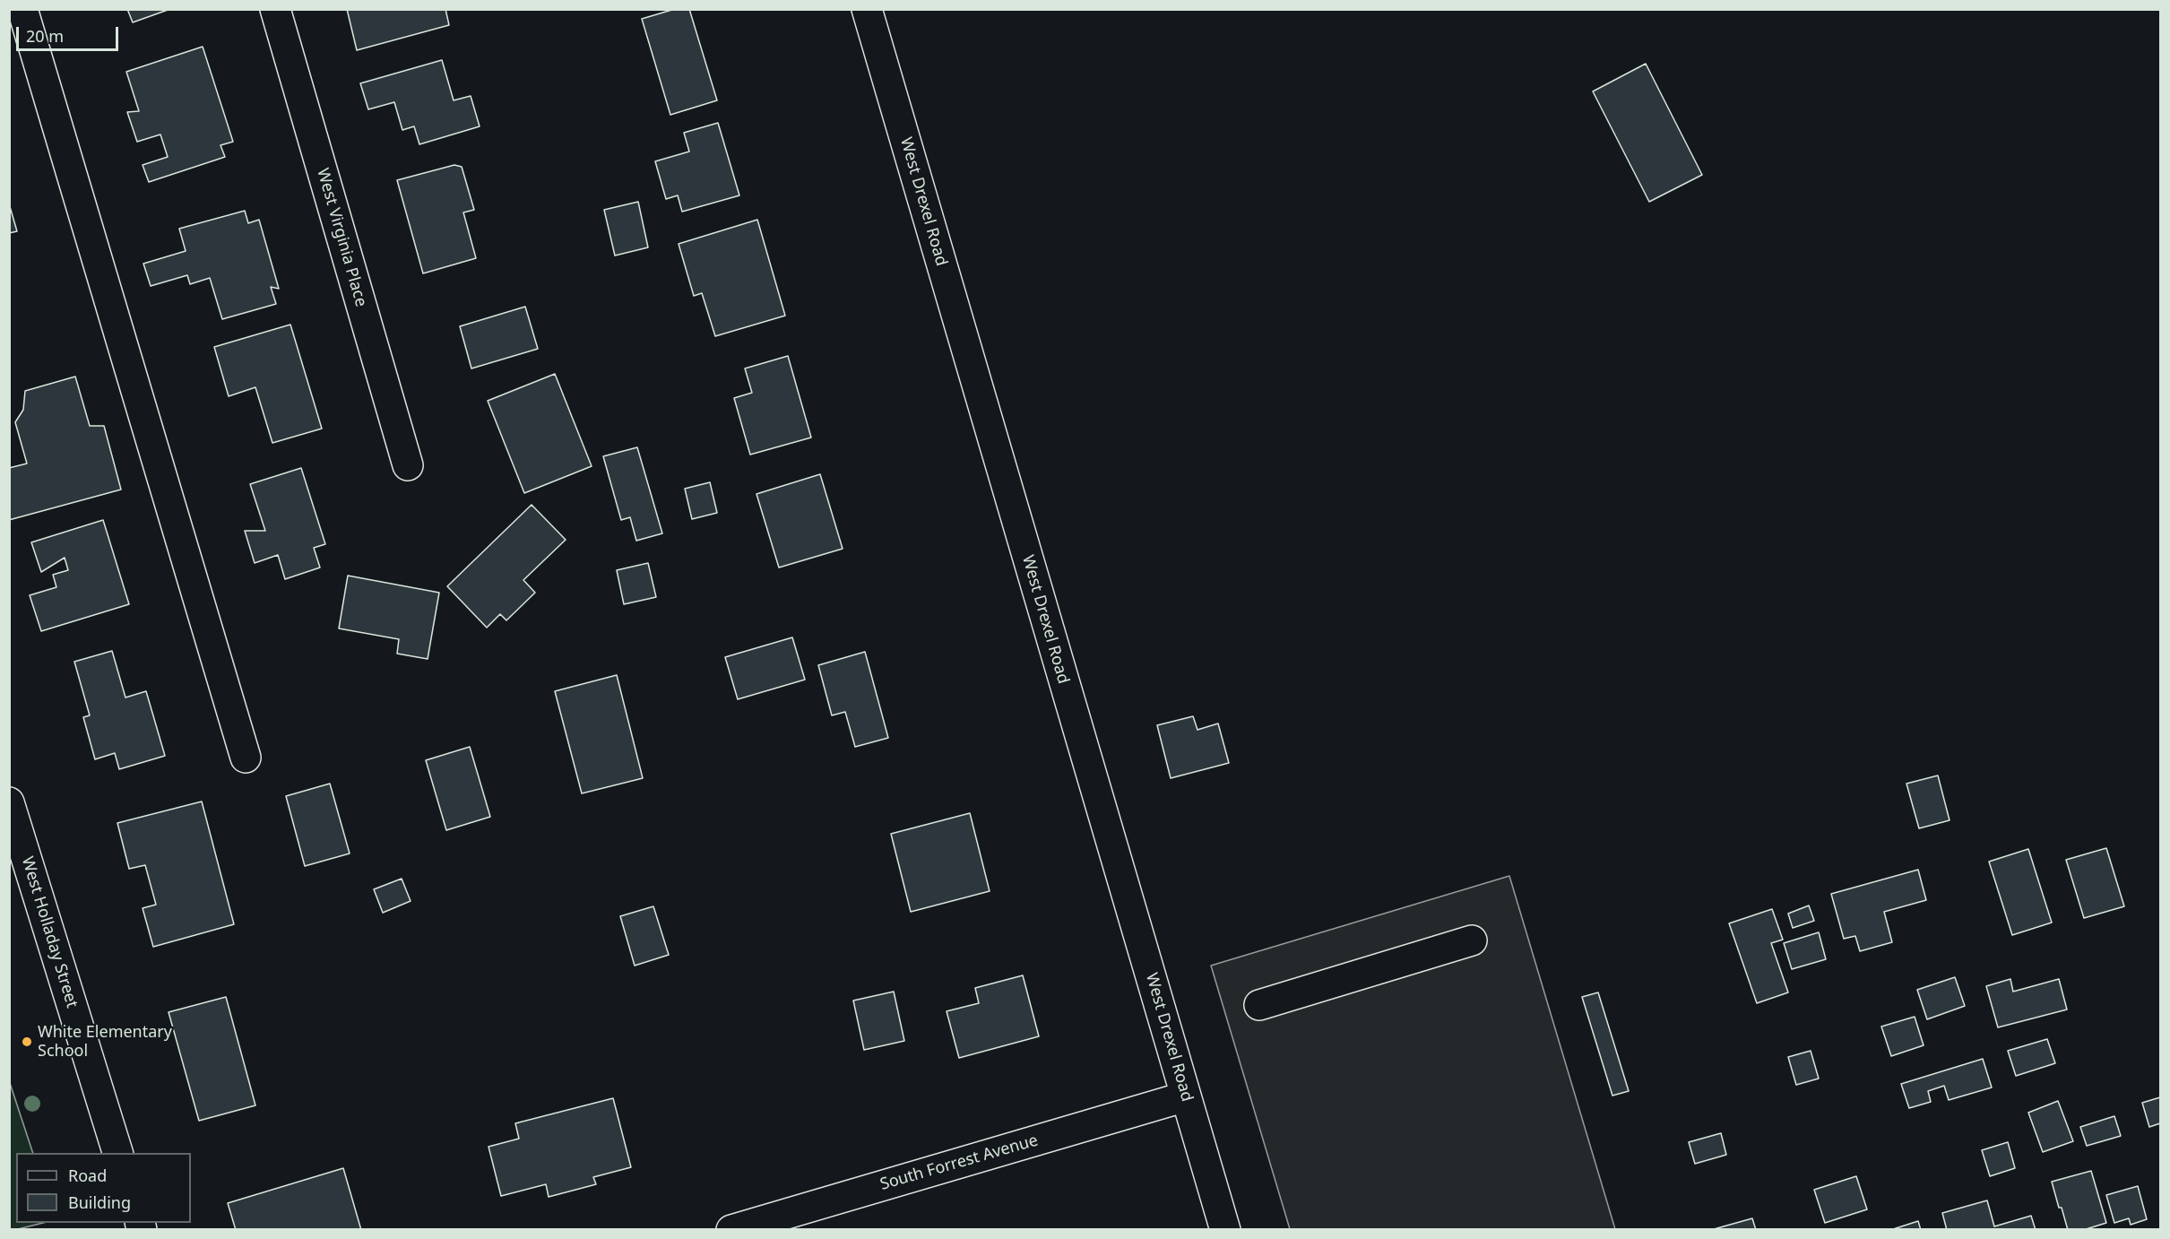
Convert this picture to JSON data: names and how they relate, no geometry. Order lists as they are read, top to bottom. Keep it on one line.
{"streets":{"street":["West Drexel Road","West Virginia Place","West Holladay Street","South Forrest Avenue"]},"crossings":[["West Drexel Road","South Forrest Avenue"]],"places":["White Elementary School"],"legend":["Road","Building"],"scale_bar":"20 m"}
